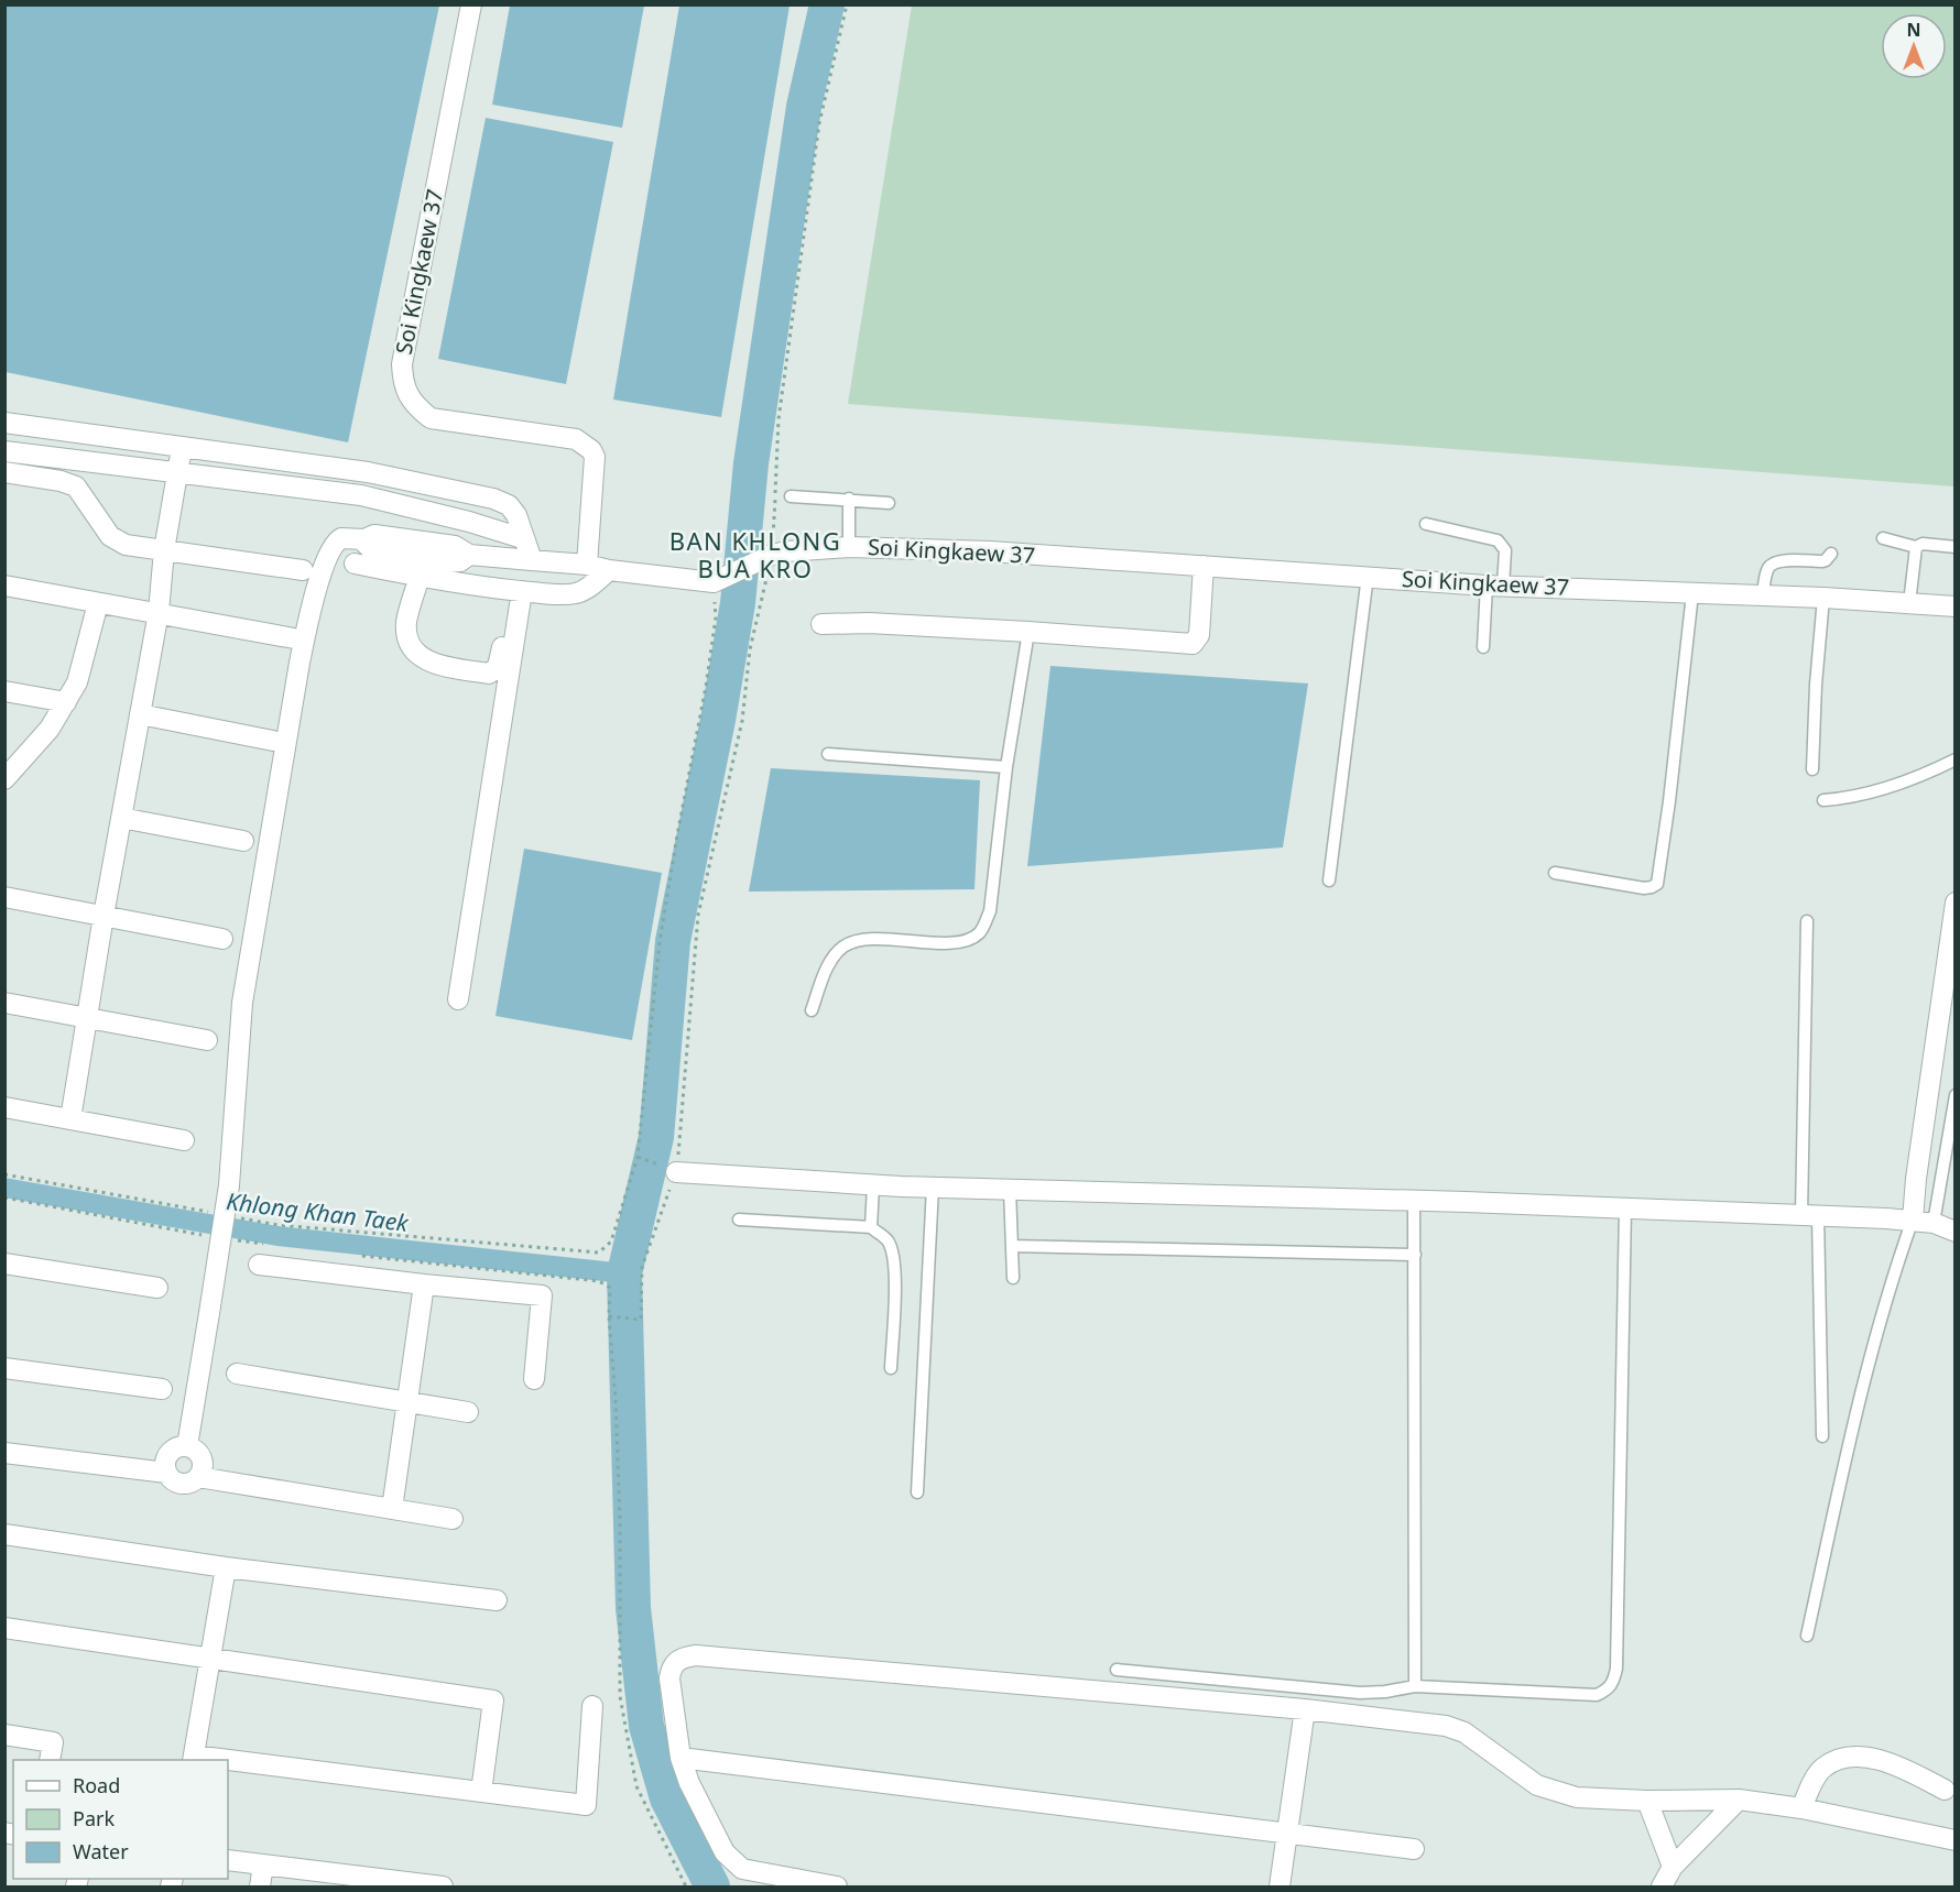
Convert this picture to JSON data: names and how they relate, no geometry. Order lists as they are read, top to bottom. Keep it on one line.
{"streets":{"street":["Soi Kingkaew 37"]},"districts":["BAN KHLONG BUA KRO"],"water":["Khlong Khan Taek"],"legend":["Road","Park","Water"],"north":"top"}
